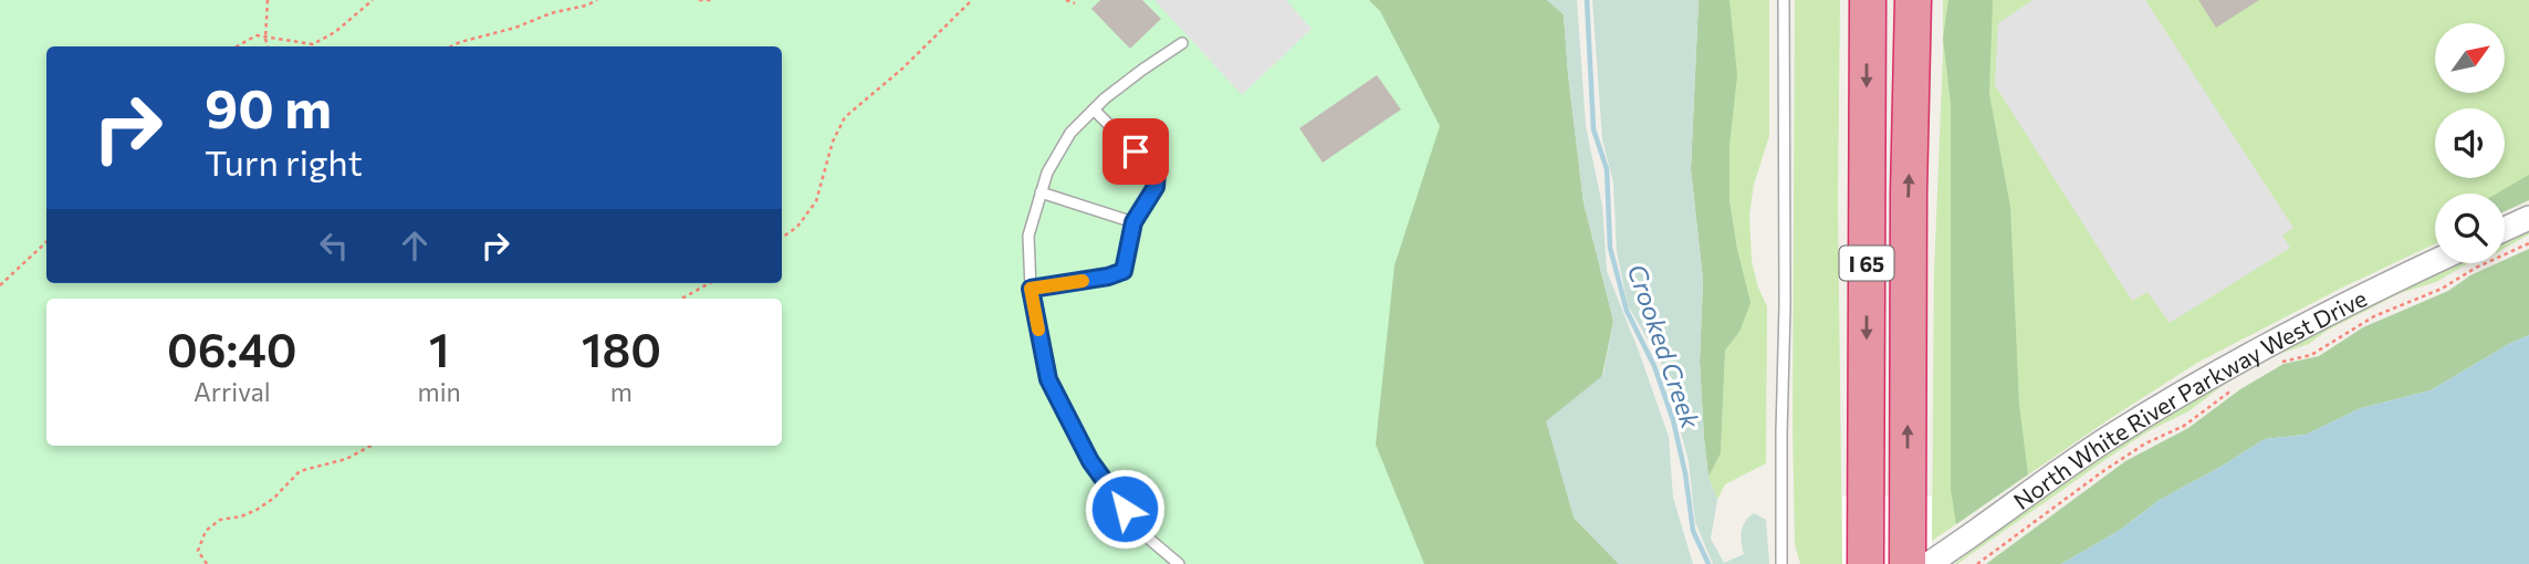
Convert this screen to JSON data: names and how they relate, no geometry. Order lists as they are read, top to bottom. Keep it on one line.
{"streets":{"highway":["I 65"],"street":["North White River Parkway West Drive"]},"water":["Crooked Creek"],"north":"top right","page":{"turn":["90 m","Turn right"],"eta":["06:40","Arrival","1","min","180","m"]}}
